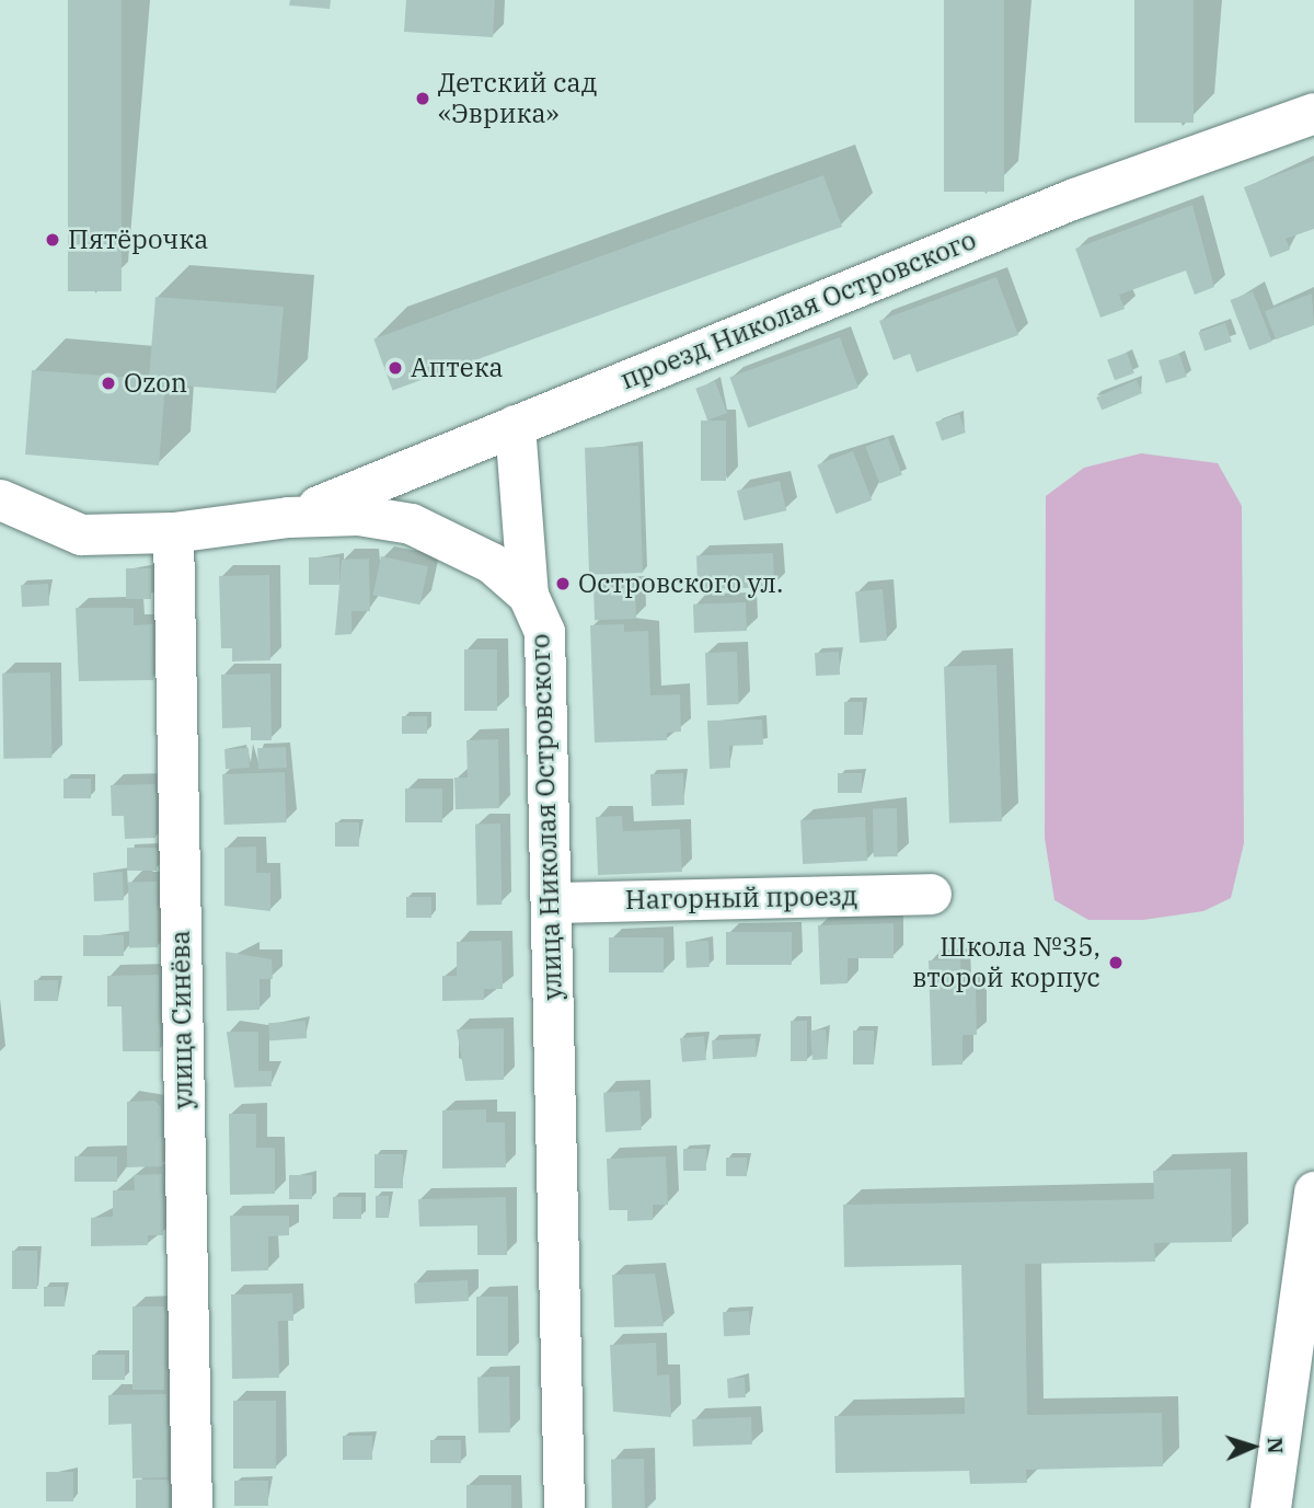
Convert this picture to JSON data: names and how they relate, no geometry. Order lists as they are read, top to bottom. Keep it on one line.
{"streets":{"street":["проезд Николая Островского","улица Николая Островского","Нагорный проезд","улица Синёва"]},"crossings":[["проезд Николая Островского","улица Николая Островского"],["улица Николая Островского","Нагорный проезд"],["улица Николая Островского","улица Синёва"]],"places":["Детский сад «Эврика»","Пятёрочка","Аптека","Ozon","Островского ул.","Школа №35, второй корпус"],"north":"right"}
